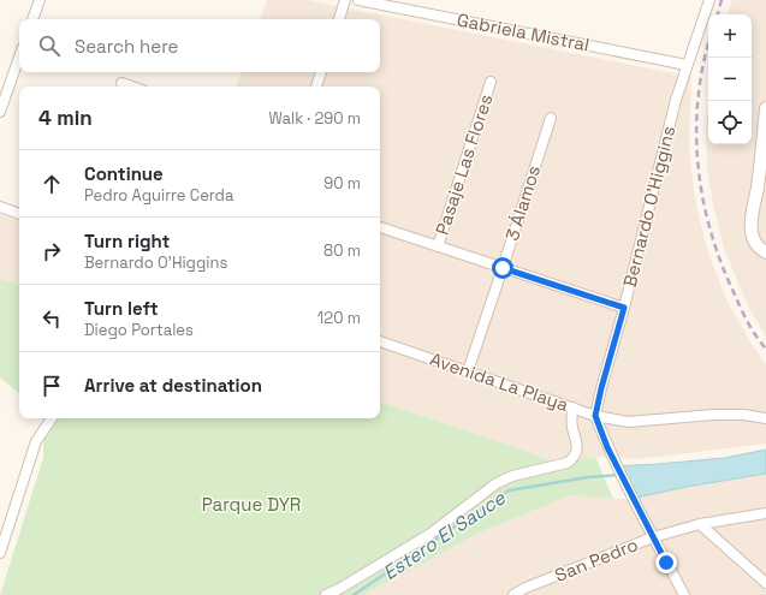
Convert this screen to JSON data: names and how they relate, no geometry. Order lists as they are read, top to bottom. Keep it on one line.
{"streets":{"street":["Gabriela Mistral","Pasaje Las Flores","3 Álamos","Bernardo O'Higgins","Avenida La Playa","San Pedro"]},"crossings":[["Gabriela Mistral","Bernardo O'Higgins"],["3 Álamos","Avenida La Playa"],["Bernardo O'Higgins","Avenida La Playa"]],"water":["Estero El Sauce"],"parks":["Parque DYR"],"page":{"map_buttons":["+","−"],"search":"Search here","heading":["4 min","Walk · 290 m"],"list":[["Continue","Pedro Aguirre Cerda","90 m"],["Turn right","Bernardo O'Higgins","80 m"],["Turn left","Diego Portales","120 m"],"Arrive at destination"]}}
